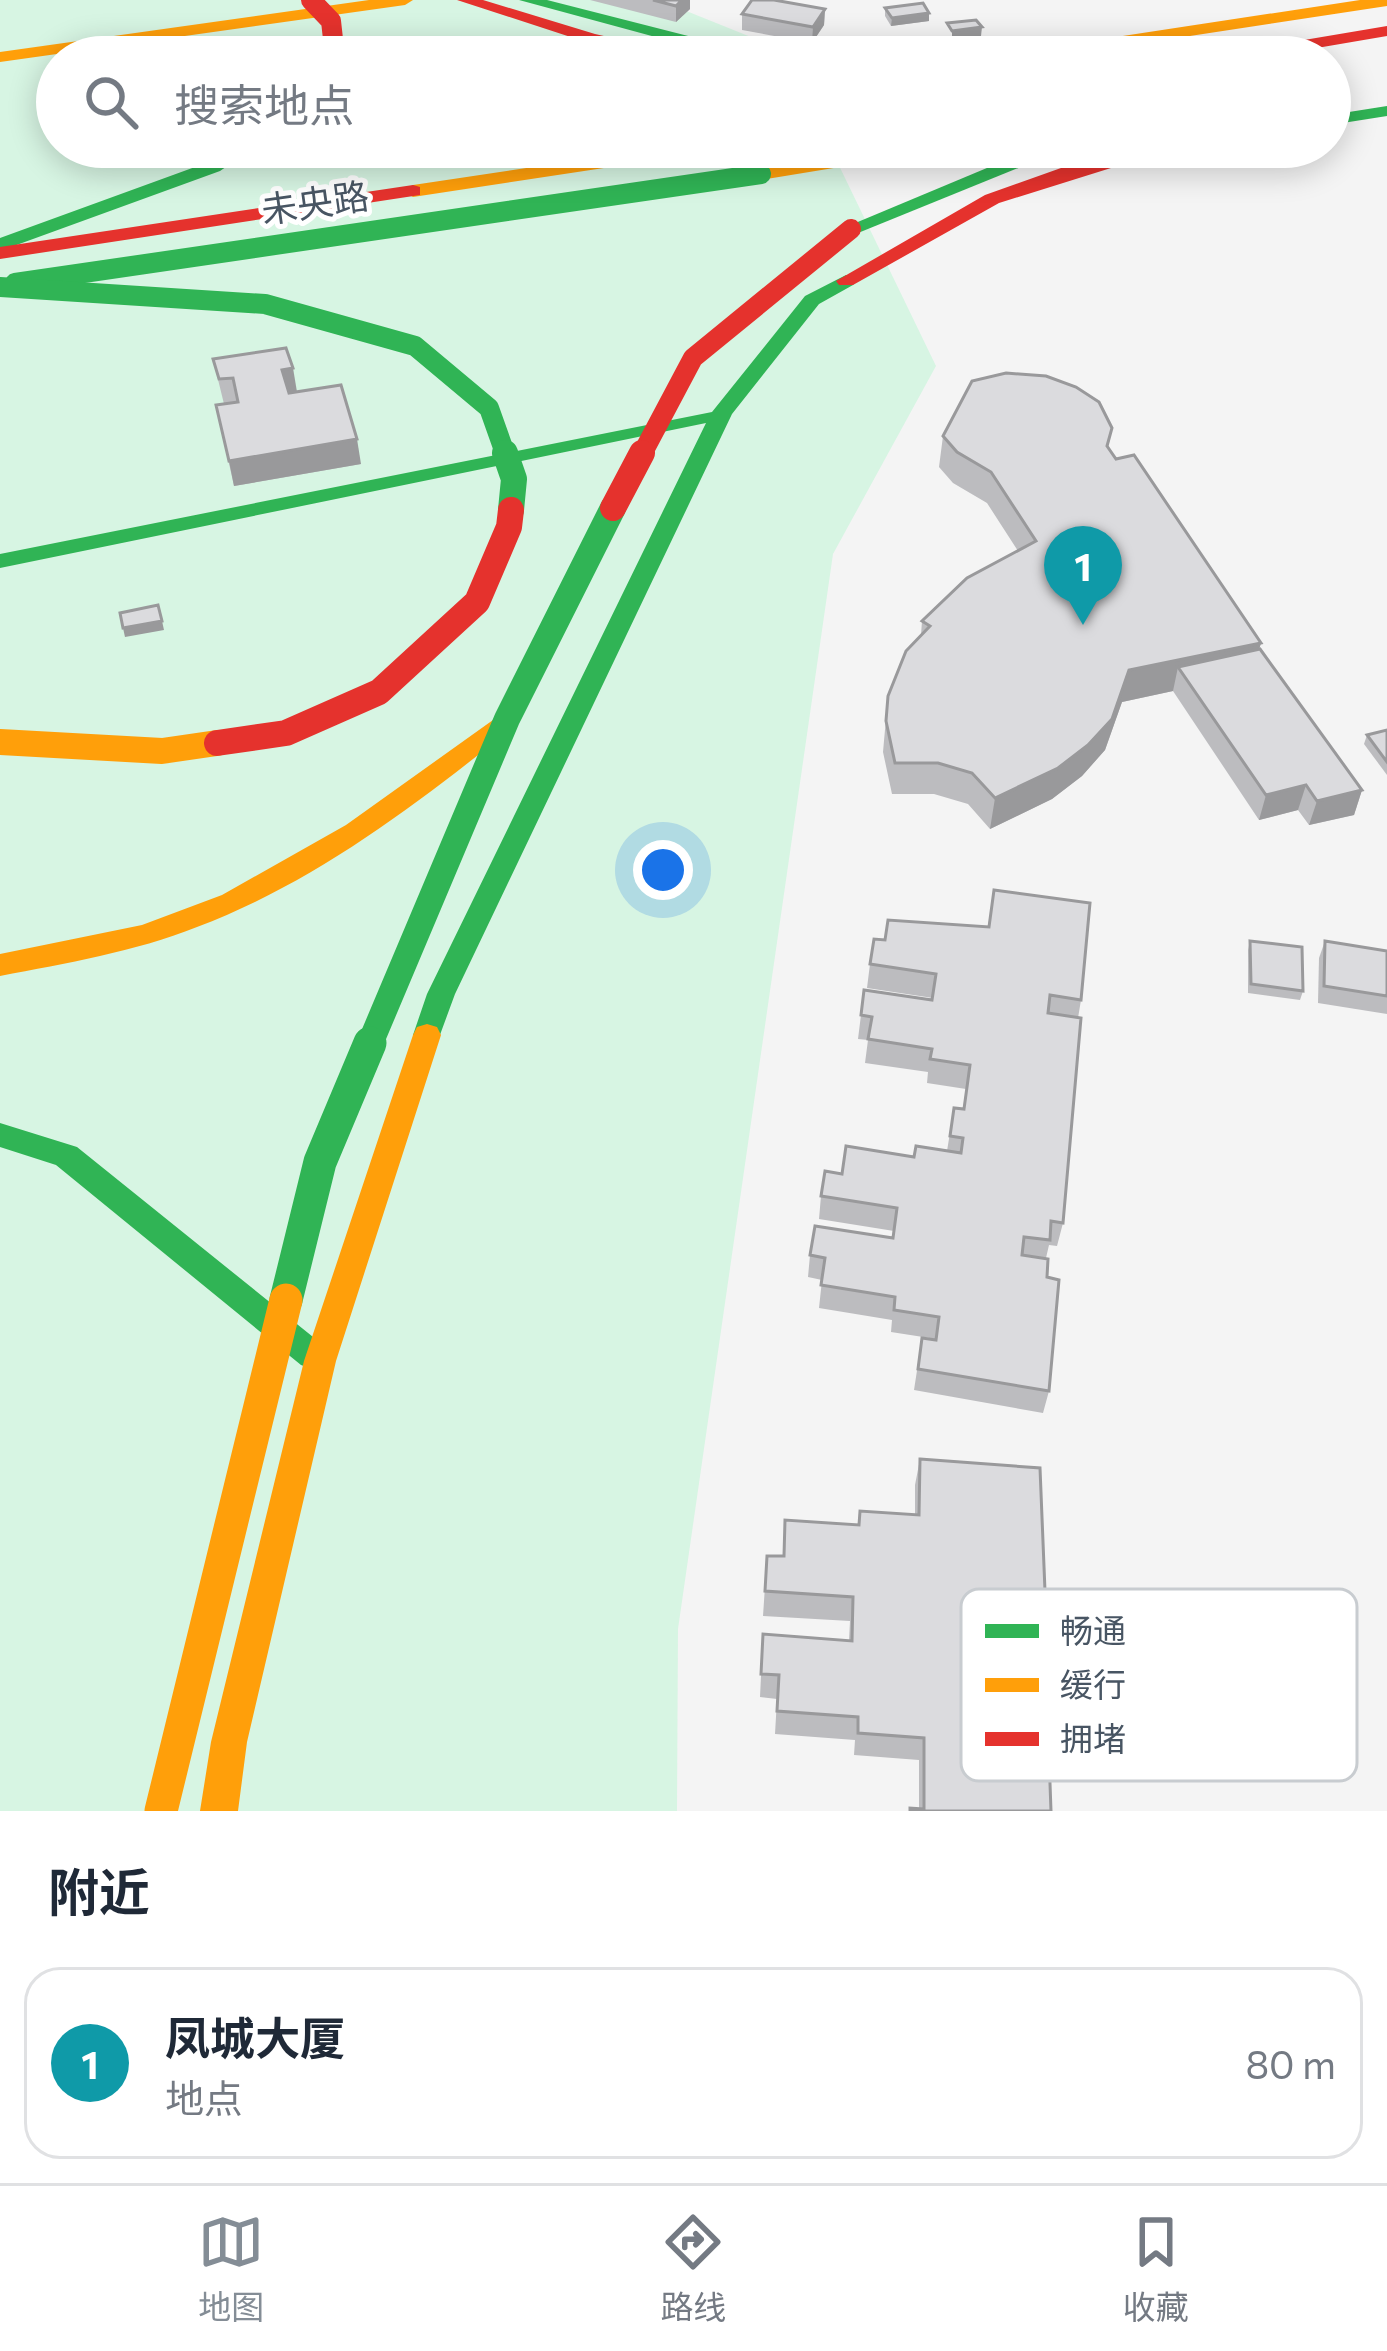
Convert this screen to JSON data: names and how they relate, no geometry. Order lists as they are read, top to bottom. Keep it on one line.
{"streets":{"main road":["未央路"]},"legend":["畅通","缓行","拥堵"],"page":{"search":"搜索地点","pins":"1","heading":"附近","list":[{"mark":"1","name":"凤城大厦","note":"地点","value":"80 m"}],"nav":["地图","路线","收藏"]}}
